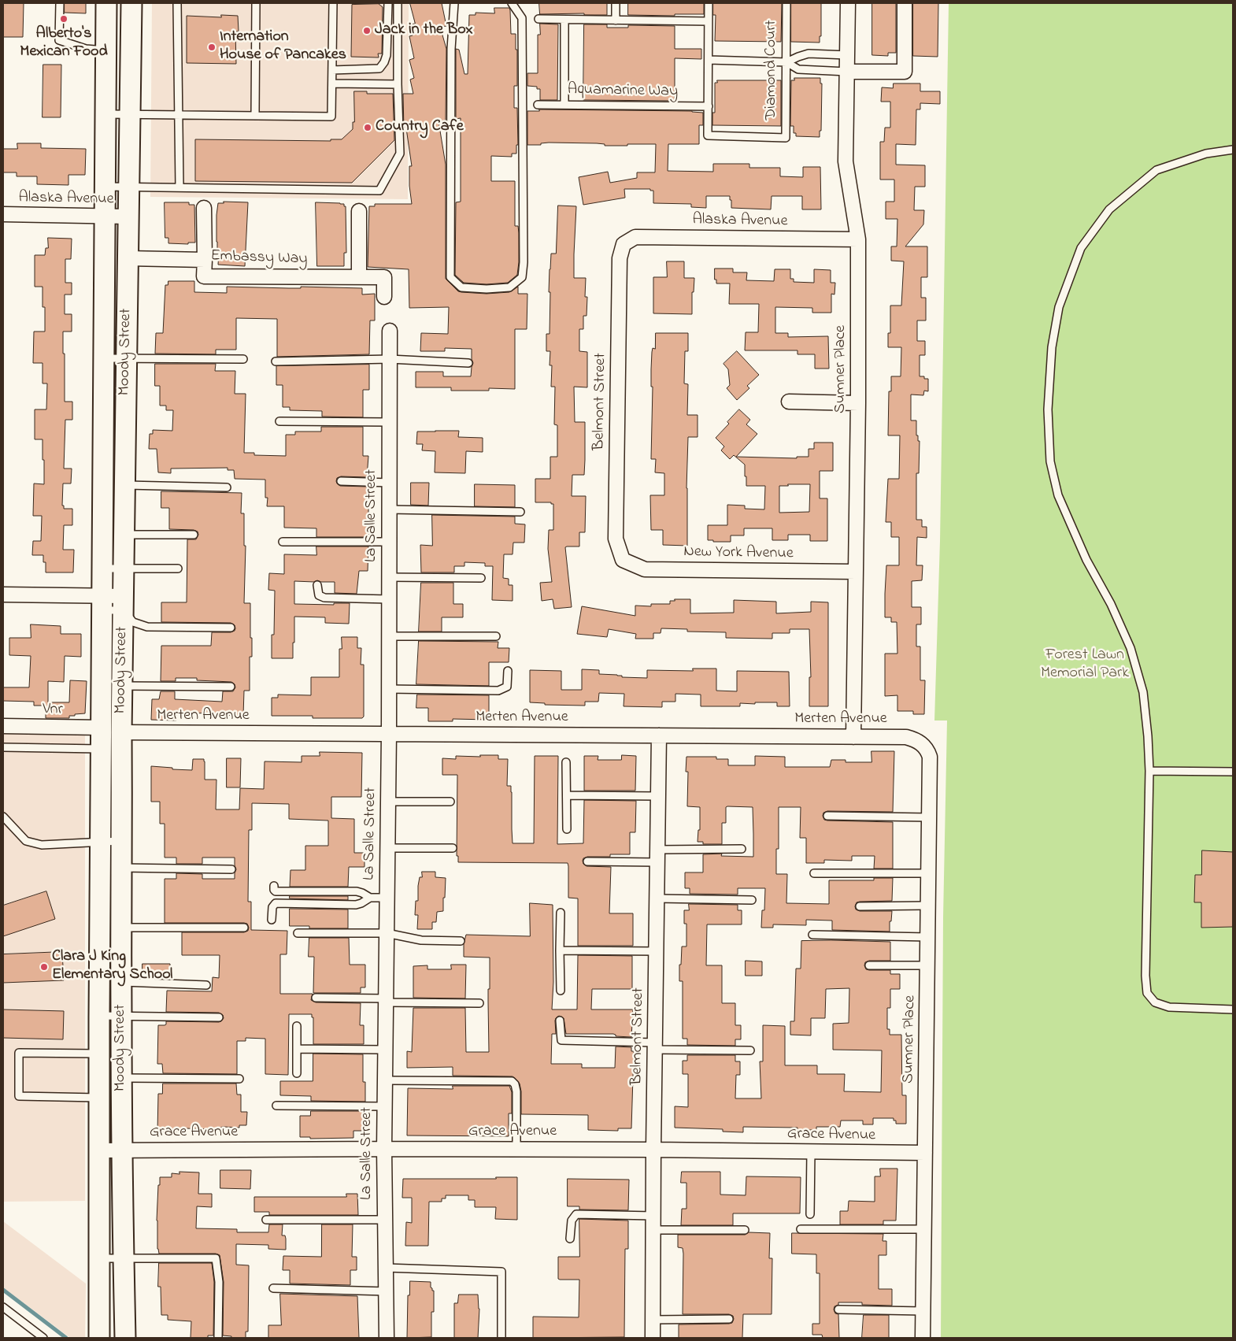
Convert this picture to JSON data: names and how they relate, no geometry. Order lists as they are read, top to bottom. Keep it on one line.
{"streets":{"main road":["Moody Street"],"street":["Alaska Avenue","Embassy Way","Sumner Place","Belmont Street","La Salle Street","New York Avenue","Vnr","Merten Avenue","Grace Avenue"],"lane":["Diamond Court","Aquamarine Way"]},"crossings":[["Diamond Court","Aquamarine Way"],["Alaska Avenue","Moody Street"],["Alaska Avenue","Sumner Place"],["Alaska Avenue","Belmont Street"],["Embassy Way","Moody Street"],["Moody Street","Vnr"],["Moody Street","Merten Avenue"],["Moody Street","Grace Avenue"],["Sumner Place","New York Avenue"],["Sumner Place","Merten Avenue"],["Sumner Place","Grace Avenue"],["Belmont Street","New York Avenue"],["Belmont Street","Merten Avenue"],["Belmont Street","Grace Avenue"],["La Salle Street","Merten Avenue"],["La Salle Street","Grace Avenue"]],"parks":["Forest Lawn Memorial Park"],"places":["Alberto's Mexican Food","Jack in the Box","Internation House of Pancakes","Country Cafe","Clara J King Elementary School"]}
